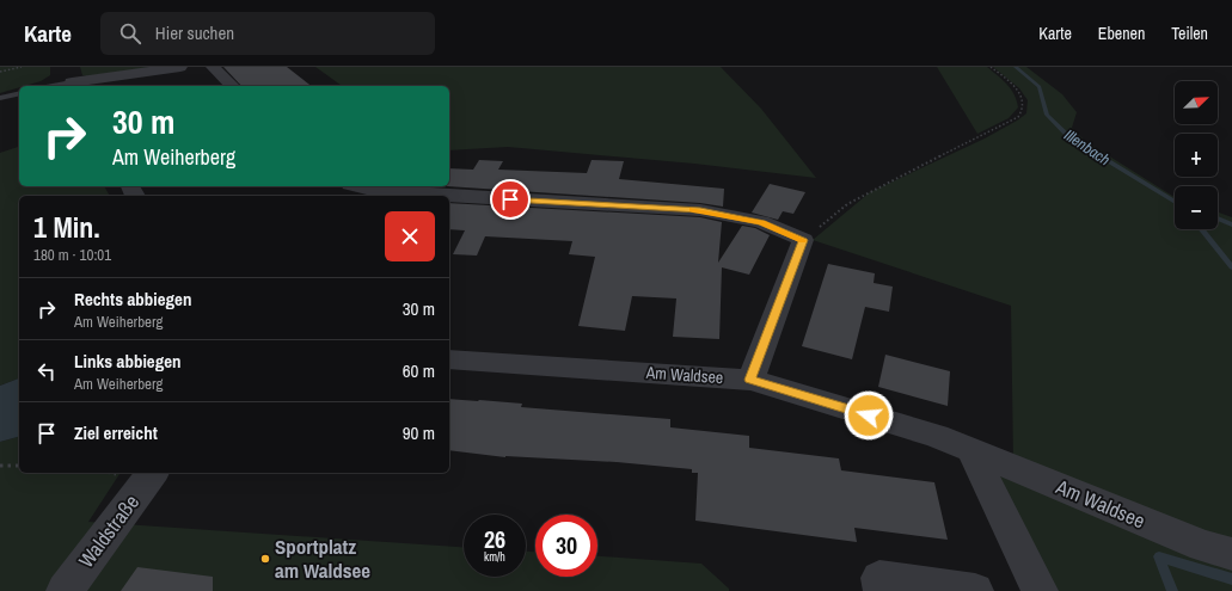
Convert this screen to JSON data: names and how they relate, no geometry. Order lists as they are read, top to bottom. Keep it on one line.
{"streets":{"street":["Am Waldsee","Waldstraße"]},"water":["Illenbach"],"places":["Sportplatz am Waldsee"],"north":"top right","page":{"header":"Karte","search":"Hier suchen","nav":["Karte","Ebenen","Teilen"],"map_buttons":["+","−"],"turn":["30 m","Am Weiherberg"],"heading":["1 Min.","180 m · 10:01"],"list":[{"name":"Rechts abbiegen","note":"Am Weiherberg","value":"30 m"},{"name":"Links abbiegen","note":"Am Weiherberg","value":"60 m"},{"name":"Ziel erreicht","value":"90 m"}],"speed":"26 km/h","limit":"30"}}
